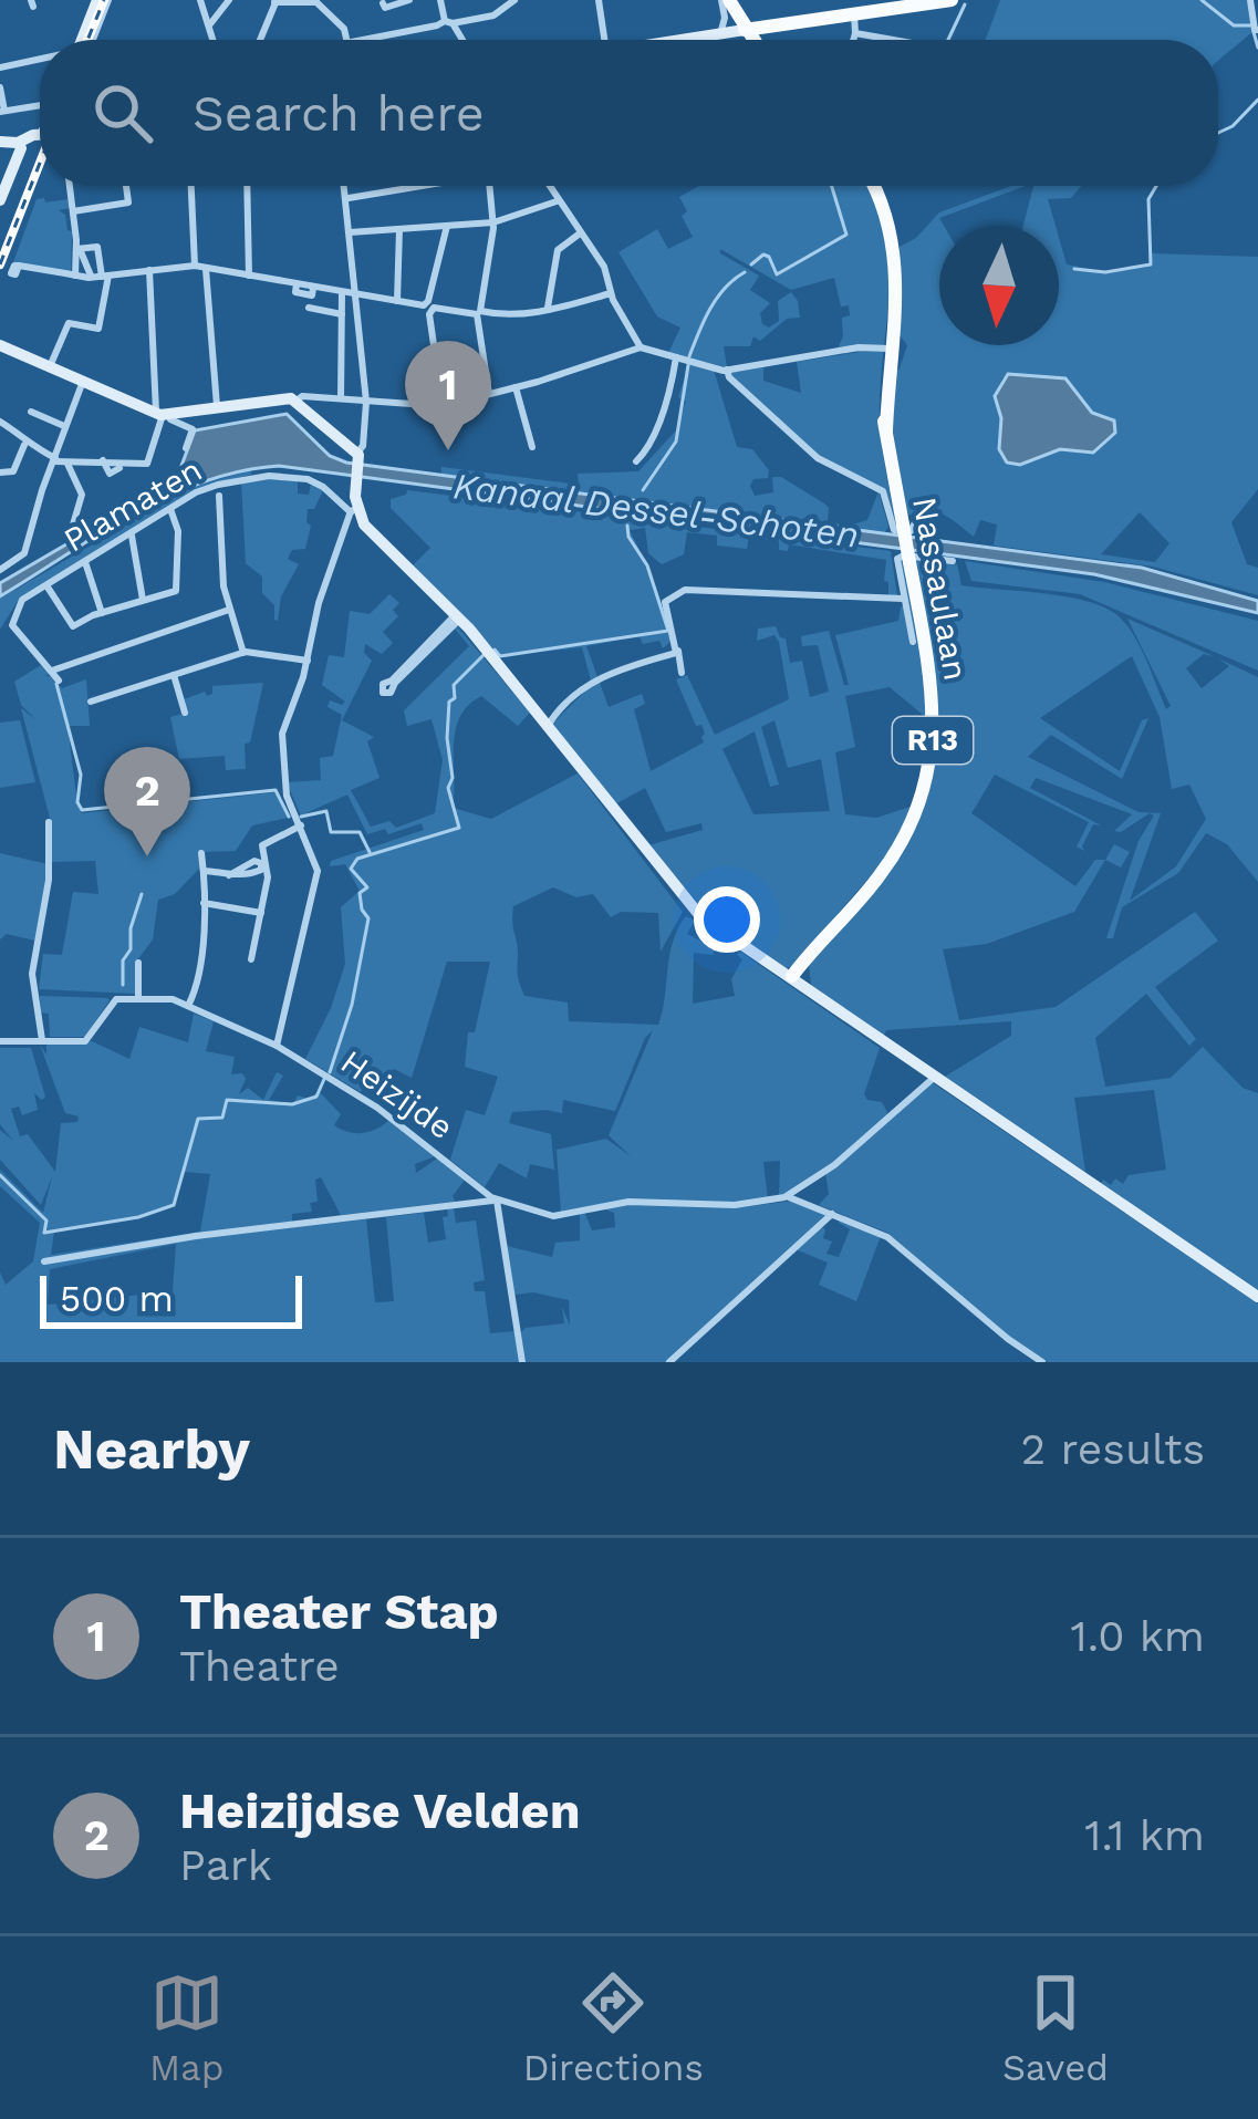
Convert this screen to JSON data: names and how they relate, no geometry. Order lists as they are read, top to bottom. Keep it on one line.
{"streets":{"main road":["Nassaulaan","R13"],"street":["Plamaten","Heizijde"]},"water":["Kanaal Dessel-Schoten"],"scale_bar":"500 m","north":"bottom","page":{"search":"Search here","pins":["1","2"],"scale":"500 m","heading":["Nearby","2 results"],"list":[{"mark":"1","name":"Theater Stap","note":"Theatre","value":"1.0 km"},{"mark":"2","name":"Heizijdse Velden","note":"Park","value":"1.1 km"}],"nav":["Map","Directions","Saved"]}}
